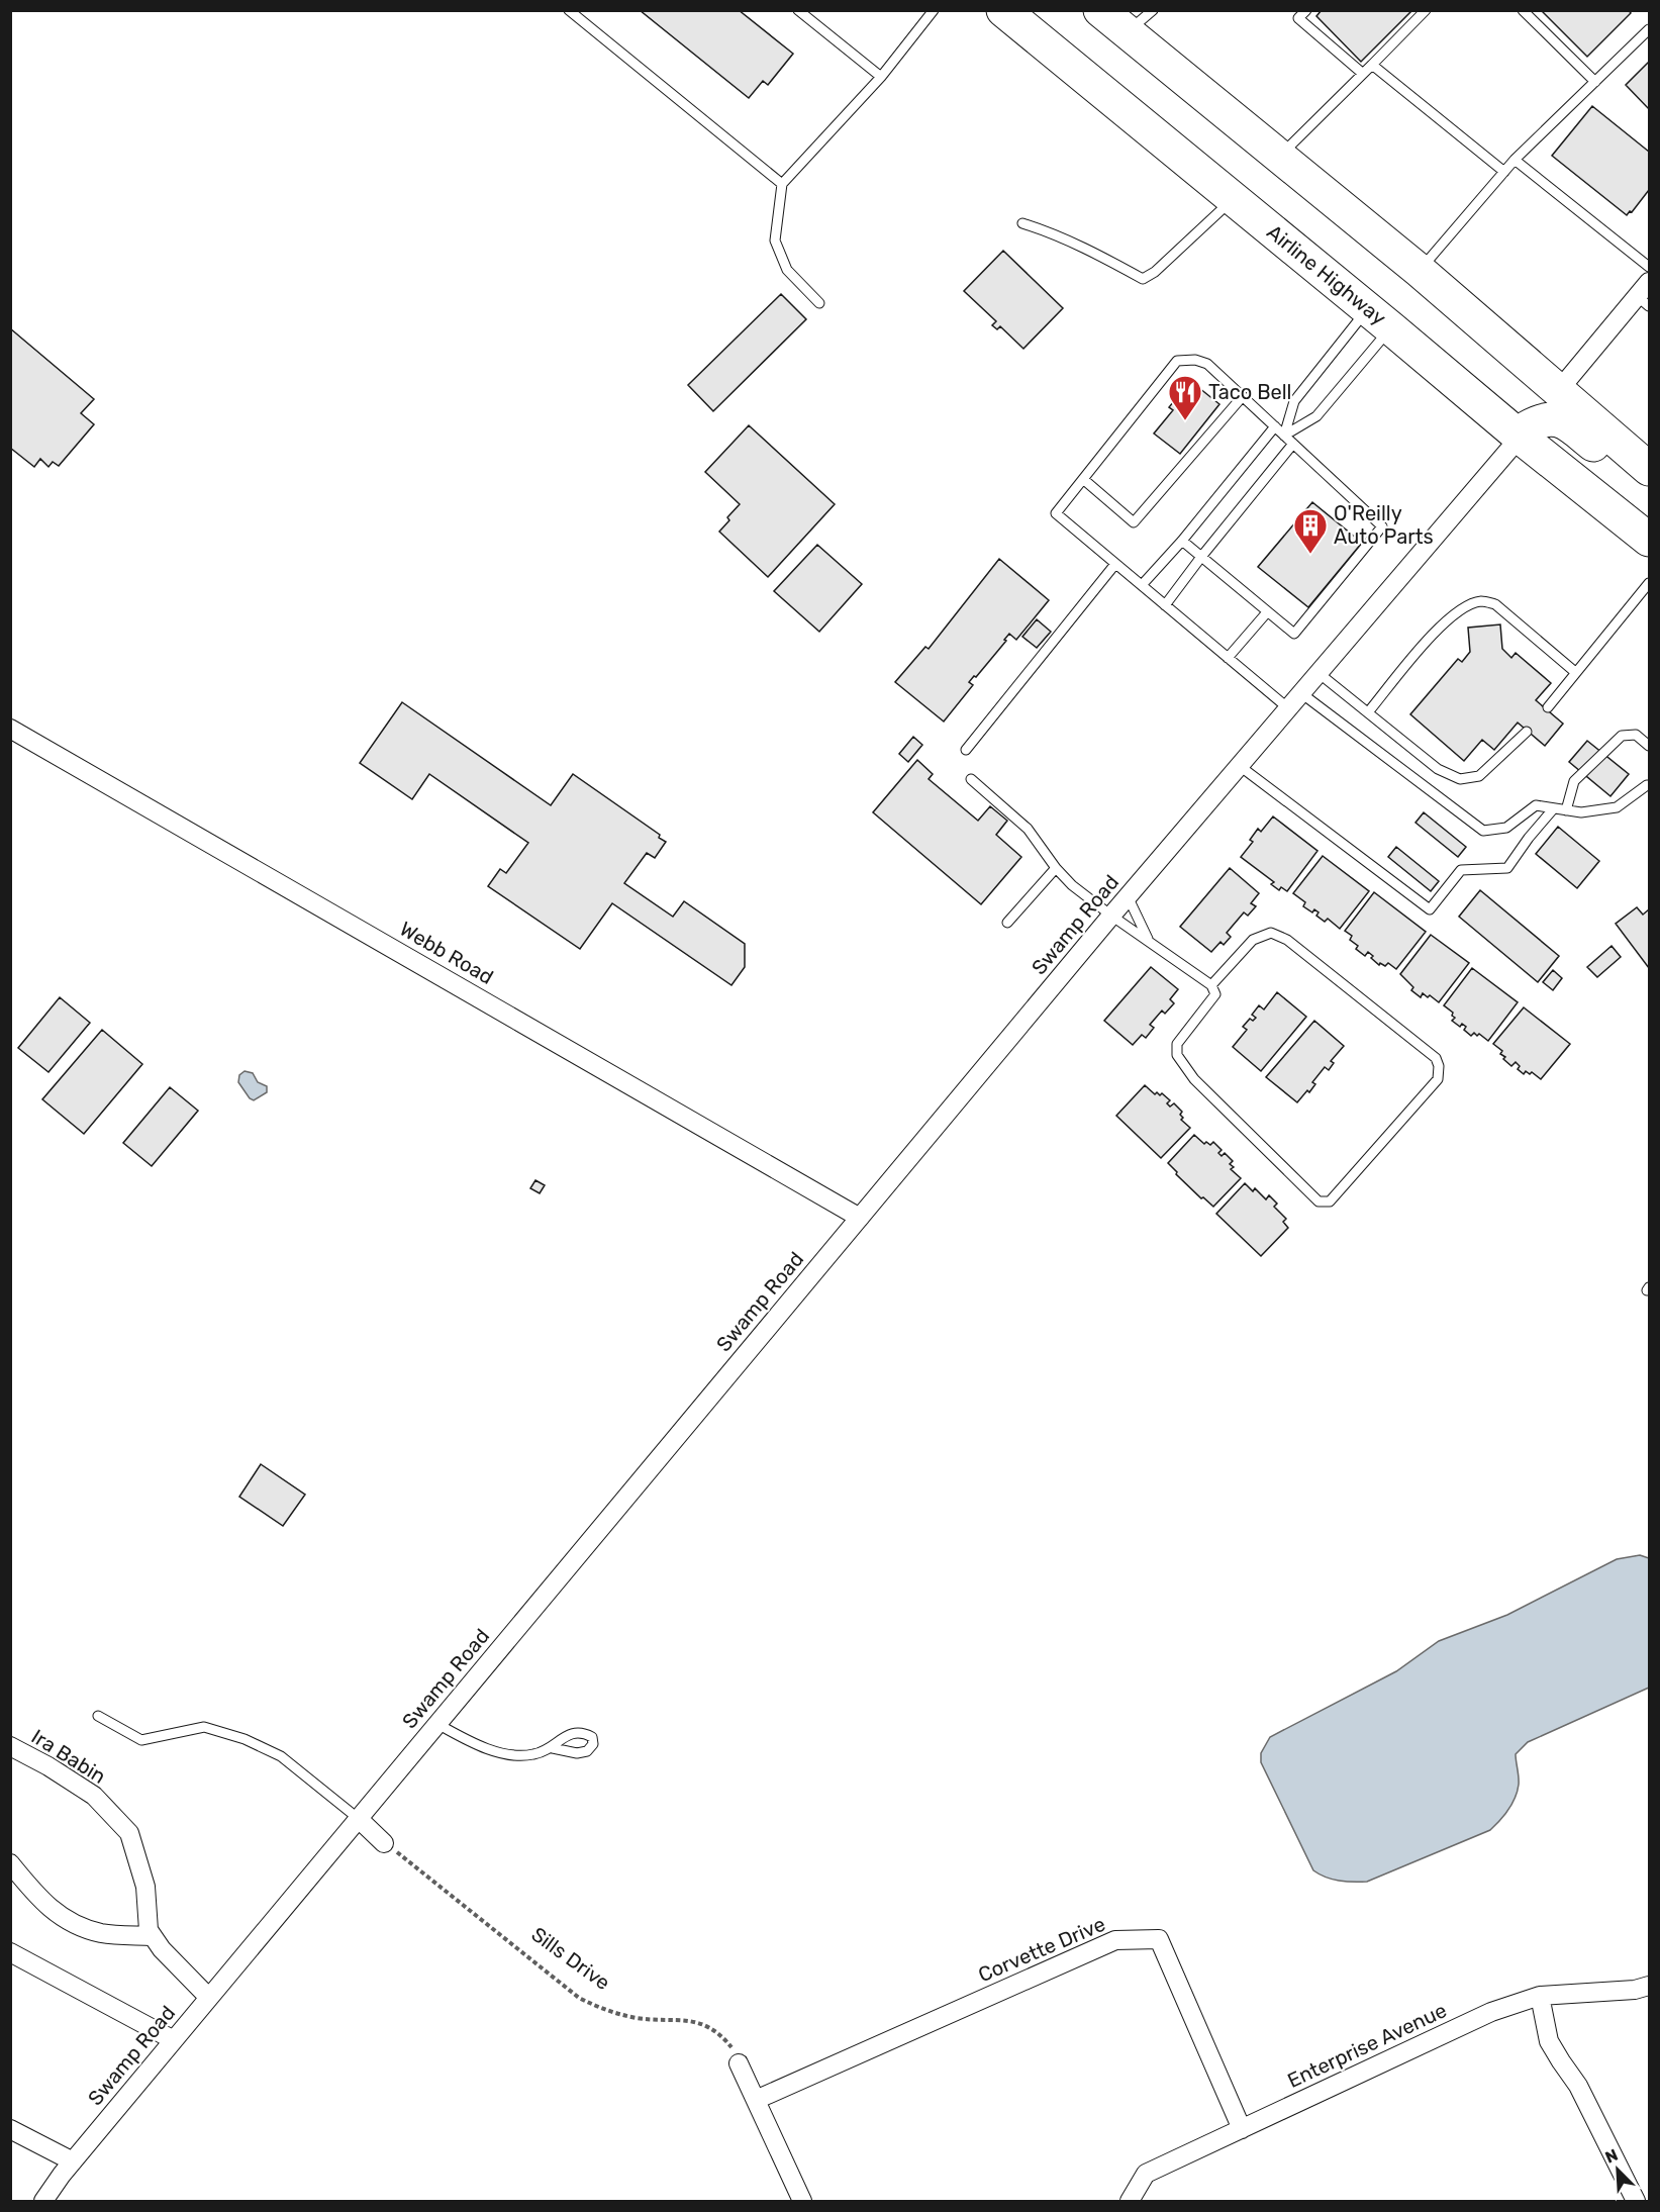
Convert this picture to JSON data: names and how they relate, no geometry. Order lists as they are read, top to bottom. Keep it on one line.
{"streets":{"highway":["Airline Highway"],"street":["Swamp Road","Webb Road","Ira Babin","Corvette Drive","Enterprise Avenue"],"path":["Sills Drive"]},"crossings":[["Airline Highway","Swamp Road"],["Swamp Road","Webb Road"],["Swamp Road","Ira Babin"],["Corvette Drive","Enterprise Avenue"]],"places":{"restaurant":["Taco Bell"],"building":["O'Reilly Auto Parts"]},"north":"top left"}
